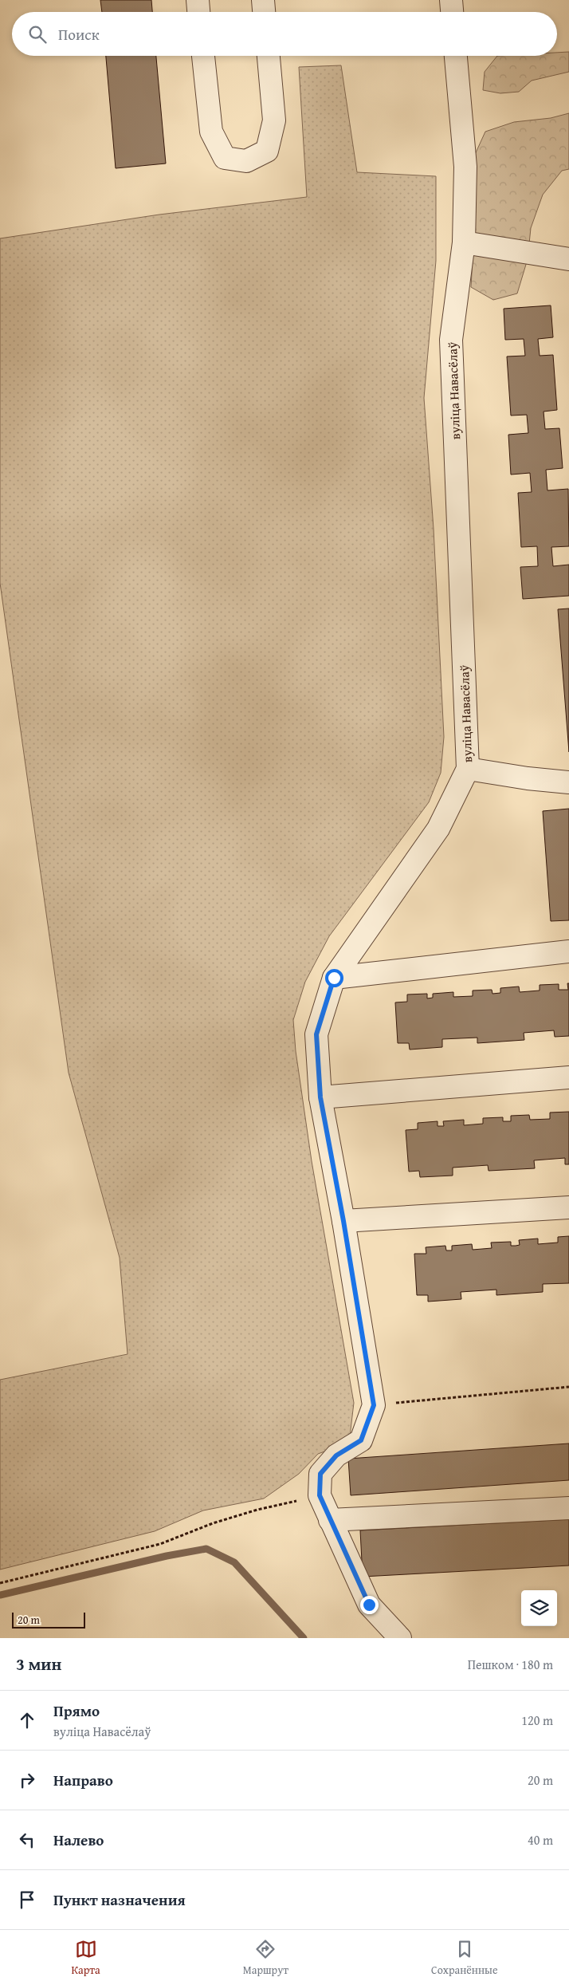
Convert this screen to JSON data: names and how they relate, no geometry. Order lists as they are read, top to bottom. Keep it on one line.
{"streets":{"street":["вуліца Навасёлаў"]},"scale_bar":"20 m","page":{"search":"Поиск","scale":"20 m","heading":["3 мин","Пешком · 180 m"],"list":[["Прямо","вуліца Навасёлаў","120 m"],["Направо","20 m"],["Налево","40 m"],"Пункт назначения"],"nav":["Карта","Маршрут","Сохранённые"]}}
